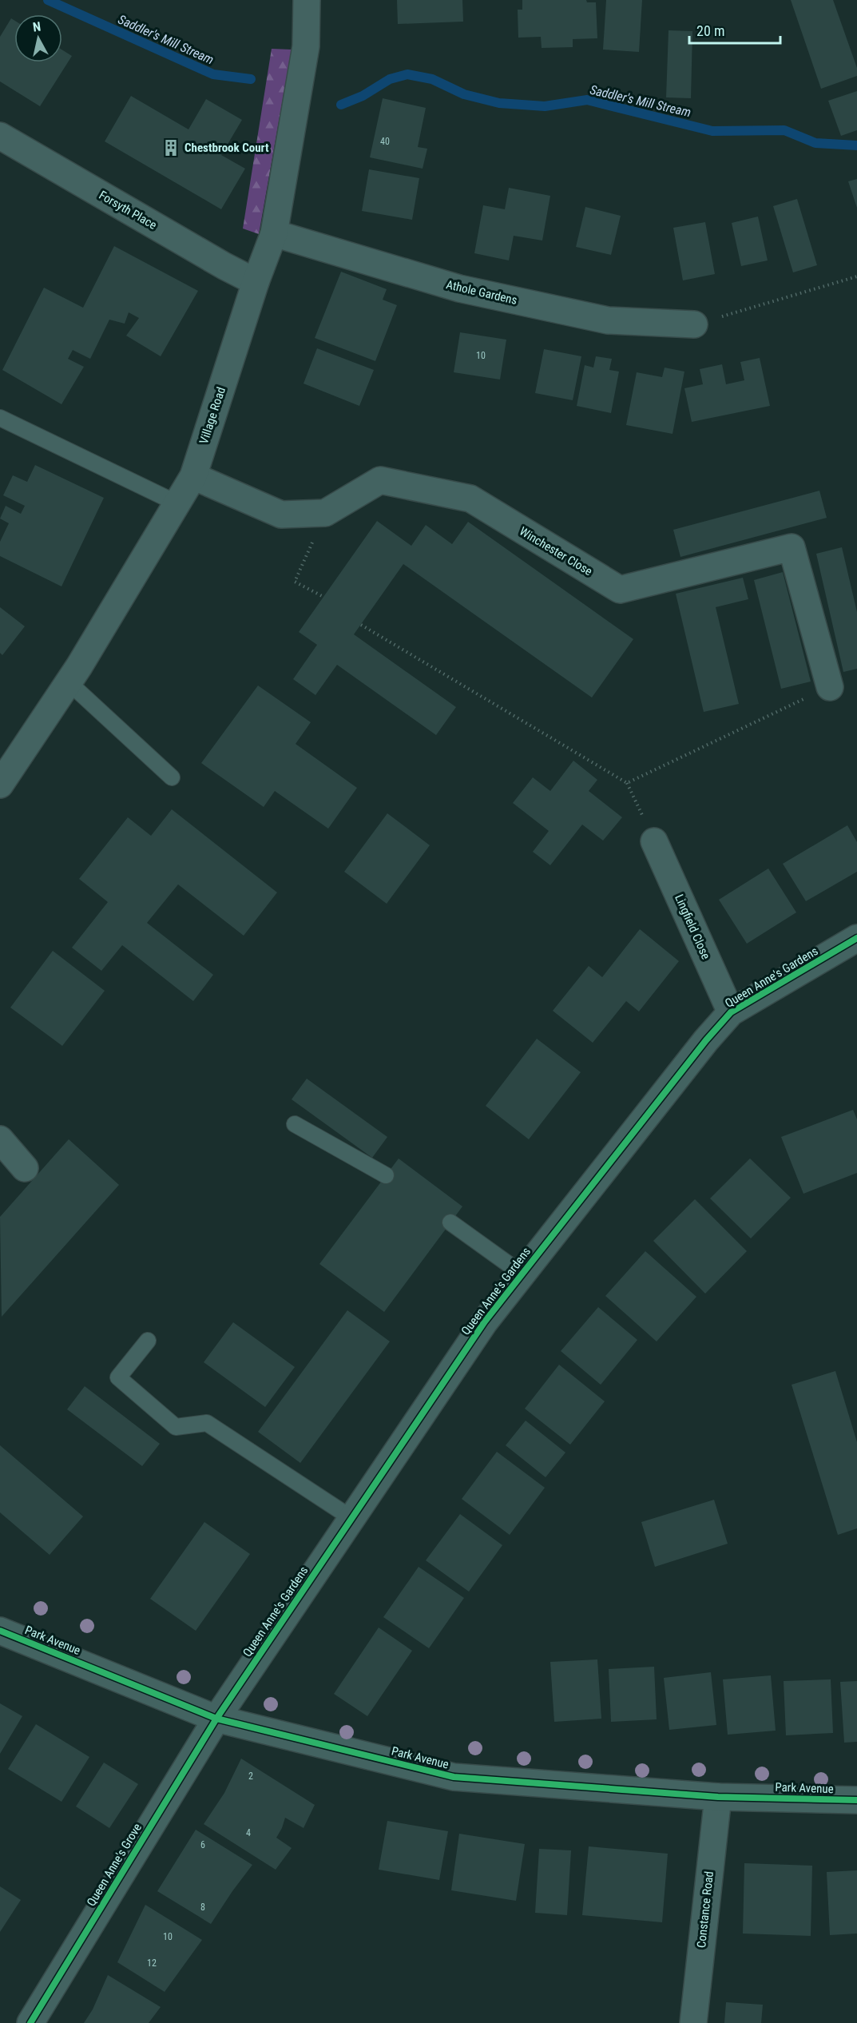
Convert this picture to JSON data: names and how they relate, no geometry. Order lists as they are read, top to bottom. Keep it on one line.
{"streets":{"street":["Forsyth Place","Athole Gardens","Village Road","Winchester Close","Lingfield Close","Queen Anne's Gardens","Park Avenue","Queen Anne's Grove","Constance Road"]},"crossings":[["Forsyth Place","Village Road"],["Athole Gardens","Village Road"],["Village Road","Winchester Close"],["Lingfield Close","Queen Anne's Gardens"],["Queen Anne's Gardens","Park Avenue"],["Queen Anne's Gardens","Queen Anne's Grove"],["Park Avenue","Queen Anne's Grove"],["Park Avenue","Constance Road"]],"water":["Saddler's Mill Stream"],"places":{"building":["Chestbrook Court"]},"house_numbers":["40","10","2","4","6","8","10","12"],"scale_bar":"20 m","north":"top"}
